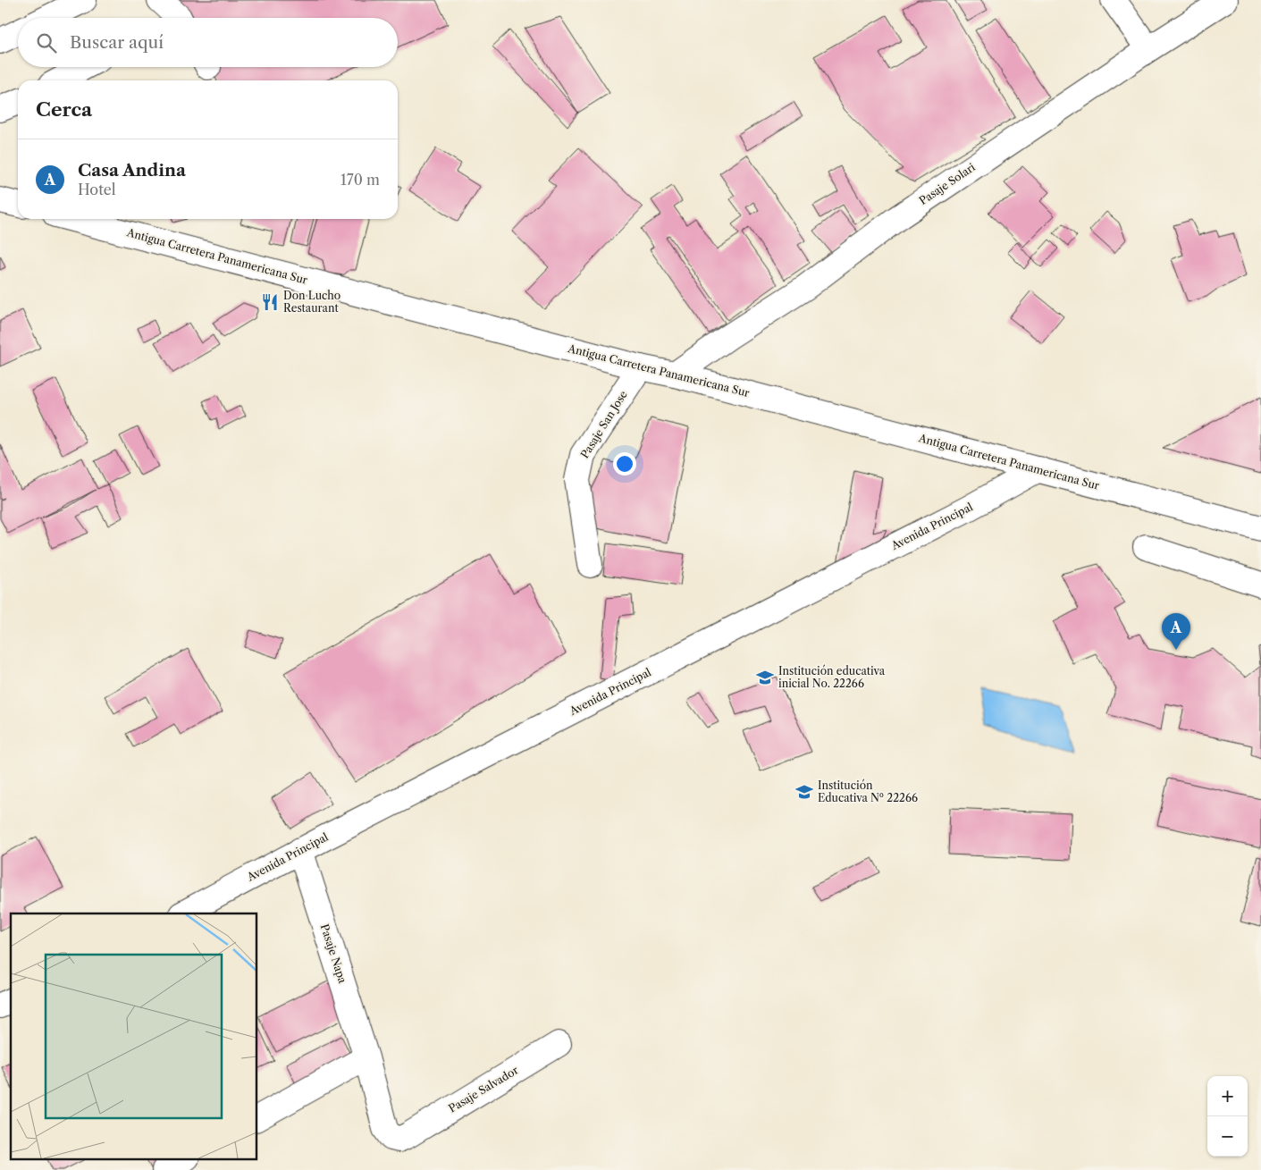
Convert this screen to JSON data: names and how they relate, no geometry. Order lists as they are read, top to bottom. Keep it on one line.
{"streets":{"main road":["Pasaje Solari","Antigua Carretera Panamericana Sur","Pasaje San Jose","Avenida Principal","Pasaje Napa","Pasaje Salvador"]},"crossings":[["Pasaje Solari","Antigua Carretera Panamericana Sur"],["Antigua Carretera Panamericana Sur","Pasaje San Jose"],["Antigua Carretera Panamericana Sur","Avenida Principal"],["Avenida Principal","Pasaje Napa"],["Pasaje Napa","Pasaje Salvador"]],"places":{"restaurant":["Don Lucho Restaurant"],"school or university":["Institución educativa inicial No. 22266","Institución Educativa Nº 22266"]},"page":{"search":"Buscar aquí","heading":"Cerca","list":[{"mark":"A","name":"Casa Andina","note":"Hotel","value":"170 m"}],"pins":"A","map_buttons":["+","−"]}}
